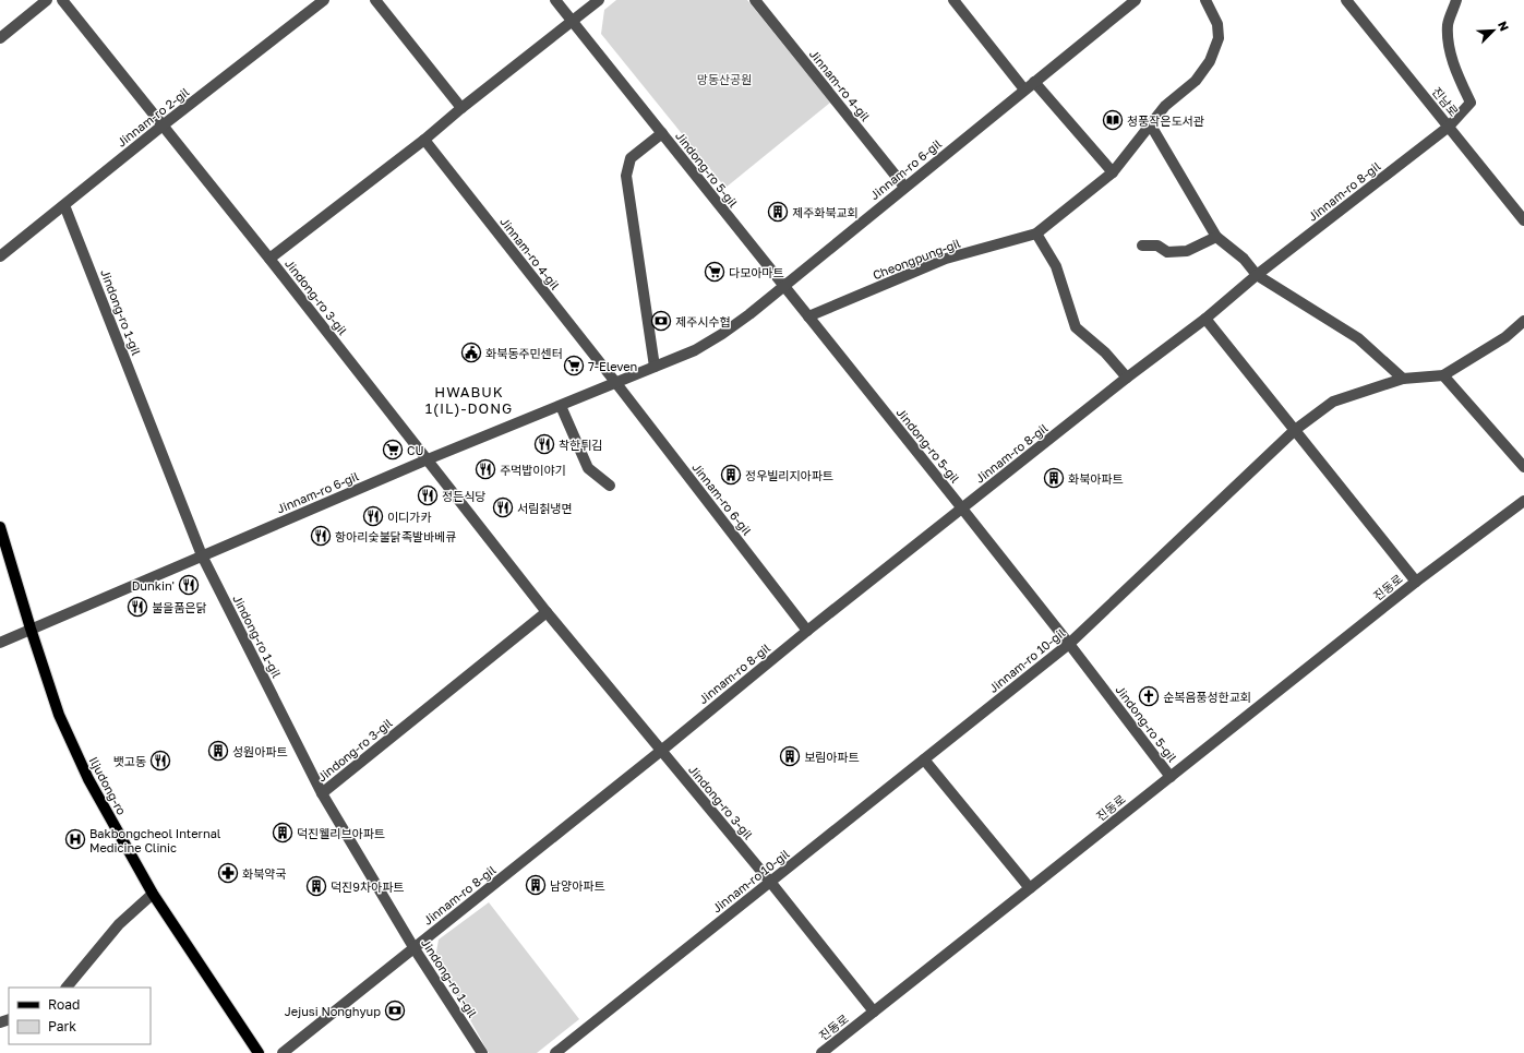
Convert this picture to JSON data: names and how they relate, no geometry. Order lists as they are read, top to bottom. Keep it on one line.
{"streets":{"main road":["Iljudong-ro"],"street":["Jinnam-ro 4-gil","진남로","Jinnam-ro 2-gil","Jindong-ro 5-gil","Jinnam-ro 6-gil","Jinnam-ro 8-gil","Cheongpung-gil","Jindong-ro 3-gil","Jindong-ro 1-gil","진동로","Jinnam-ro 10-gil"]},"crossings":[["Jinnam-ro 4-gil","Jinnam-ro 6-gil"],["진남로","Jinnam-ro 8-gil"],["Jinnam-ro 2-gil","Jindong-ro 3-gil"],["Jinnam-ro 2-gil","Jindong-ro 1-gil"],["Jindong-ro 5-gil","Jinnam-ro 6-gil"],["Jindong-ro 5-gil","Jinnam-ro 8-gil"],["Jindong-ro 5-gil","Cheongpung-gil"],["Jindong-ro 5-gil","진동로"],["Jindong-ro 5-gil","Jinnam-ro 10-gil"],["Jinnam-ro 6-gil","Jinnam-ro 8-gil"],["Jinnam-ro 6-gil","Jindong-ro 3-gil"],["Jinnam-ro 6-gil","Jindong-ro 1-gil"],["Jinnam-ro 6-gil","Iljudong-ro"],["Jinnam-ro 8-gil","Jindong-ro 3-gil"],["Jinnam-ro 8-gil","Jindong-ro 1-gil"],["Jindong-ro 3-gil","Jindong-ro 1-gil"],["Jindong-ro 3-gil","진동로"],["Jindong-ro 3-gil","Jinnam-ro 10-gil"],["진동로","Jinnam-ro 10-gil"]],"districts":["HWABUK 1(IL)-DONG"],"parks":["망동산공원"],"places":{"library":["청풍작은도서관"],"building":["제주화북교회","정우빌리지아파트","화북아파트","성원아파트","보림아파트","덕진웰리브아파트","남양아파트","덕진9차아파트"],"supermarket":["다모아마트","7-Eleven","CU"],"bank":["제주시수협","Jejusi Nonghyup"],"public building":["화북동주민센터"],"restaurant":["착한튀김","주먹밥이야기","정든식당","서림칡냉면","이디가카","항아리숯불닭족발바베큐","Dunkin'","불을품은닭","뱃고동"],"church":["순복음풍성한교회"],"hospital":["Bakbongcheol Internal Medicine Clinic"],"pharmacy":["화북약국"]},"legend":["Road","Park"],"north":"top right"}
